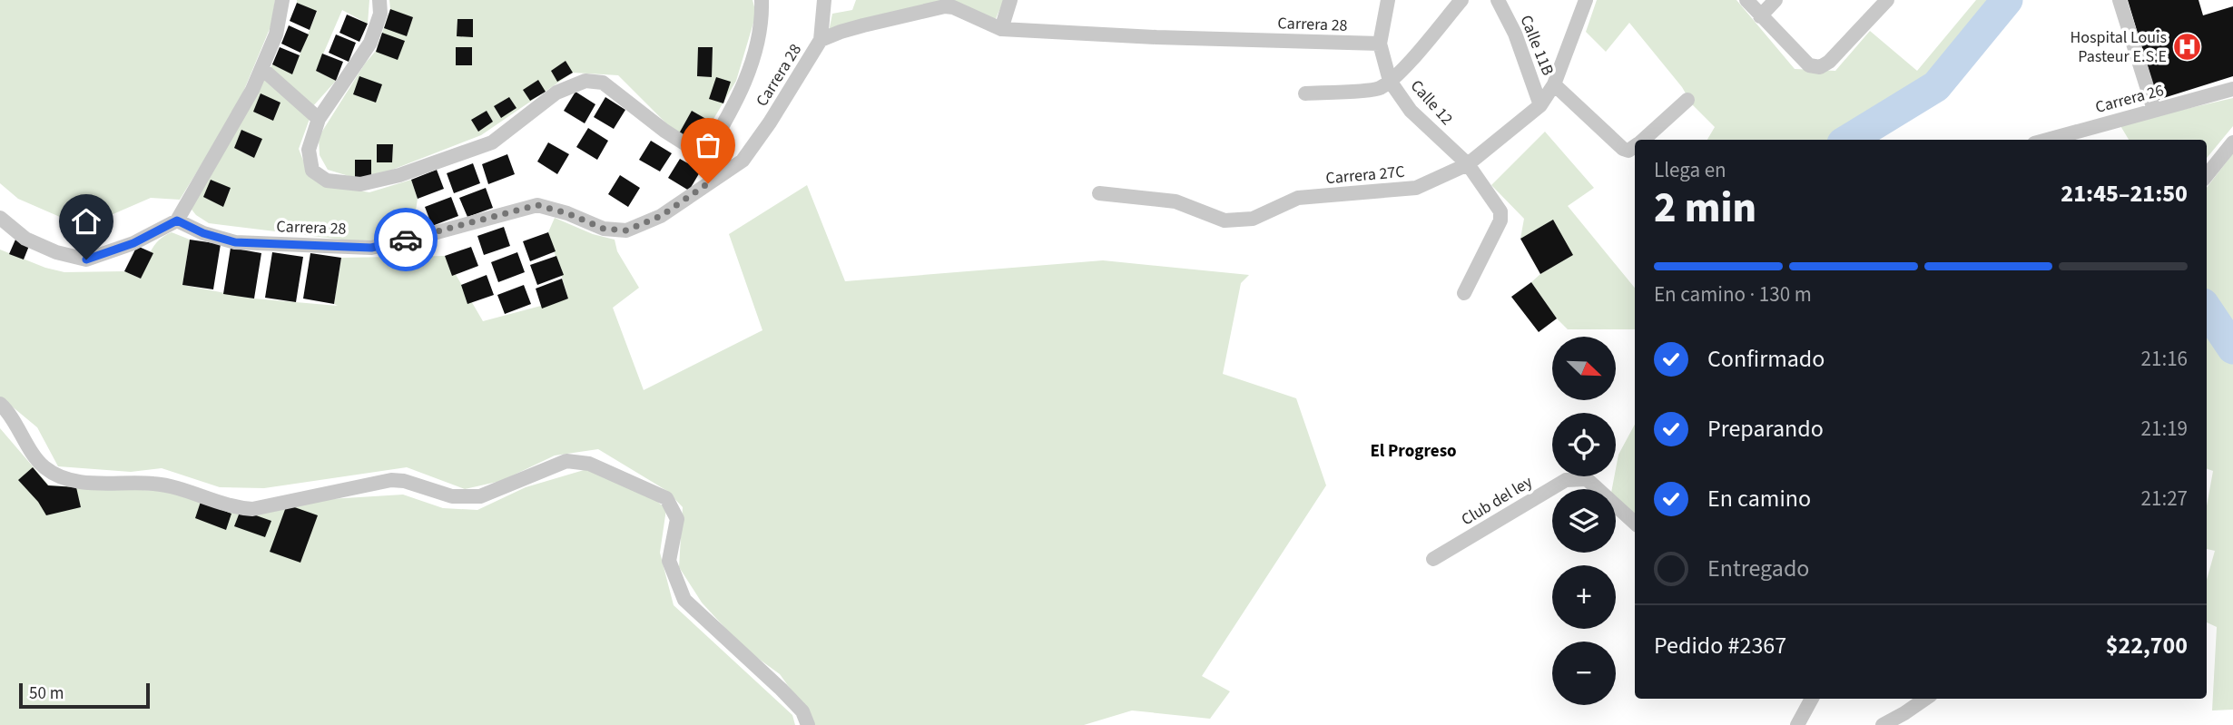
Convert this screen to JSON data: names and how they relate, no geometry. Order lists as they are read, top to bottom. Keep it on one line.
{"streets":{"street":["Carrera 28","Calle 11B","Carrera 26","Calle 12","Carrera 27C","Club del ley"]},"crossings":[["Carrera 28","Calle 12"],["Calle 11B","Carrera 27C"],["Calle 12","Carrera 27C"]],"districts":["El Progreso"],"places":{"hospital":["Hospital Louis Pasteur E.S.E"]},"scale_bar":"50 m","north":"bottom right","page":{"heading":["2 min","Llega en","21:45–21:50"],"panel":["Pedido #2367","$22,700"],"bar":"En camino · 130 m","list":[["Confirmado","21:16"],["Preparando","21:19"],["En camino","21:27"],"Entregado"],"map_buttons":["+","−"],"scale":"50 m"}}
